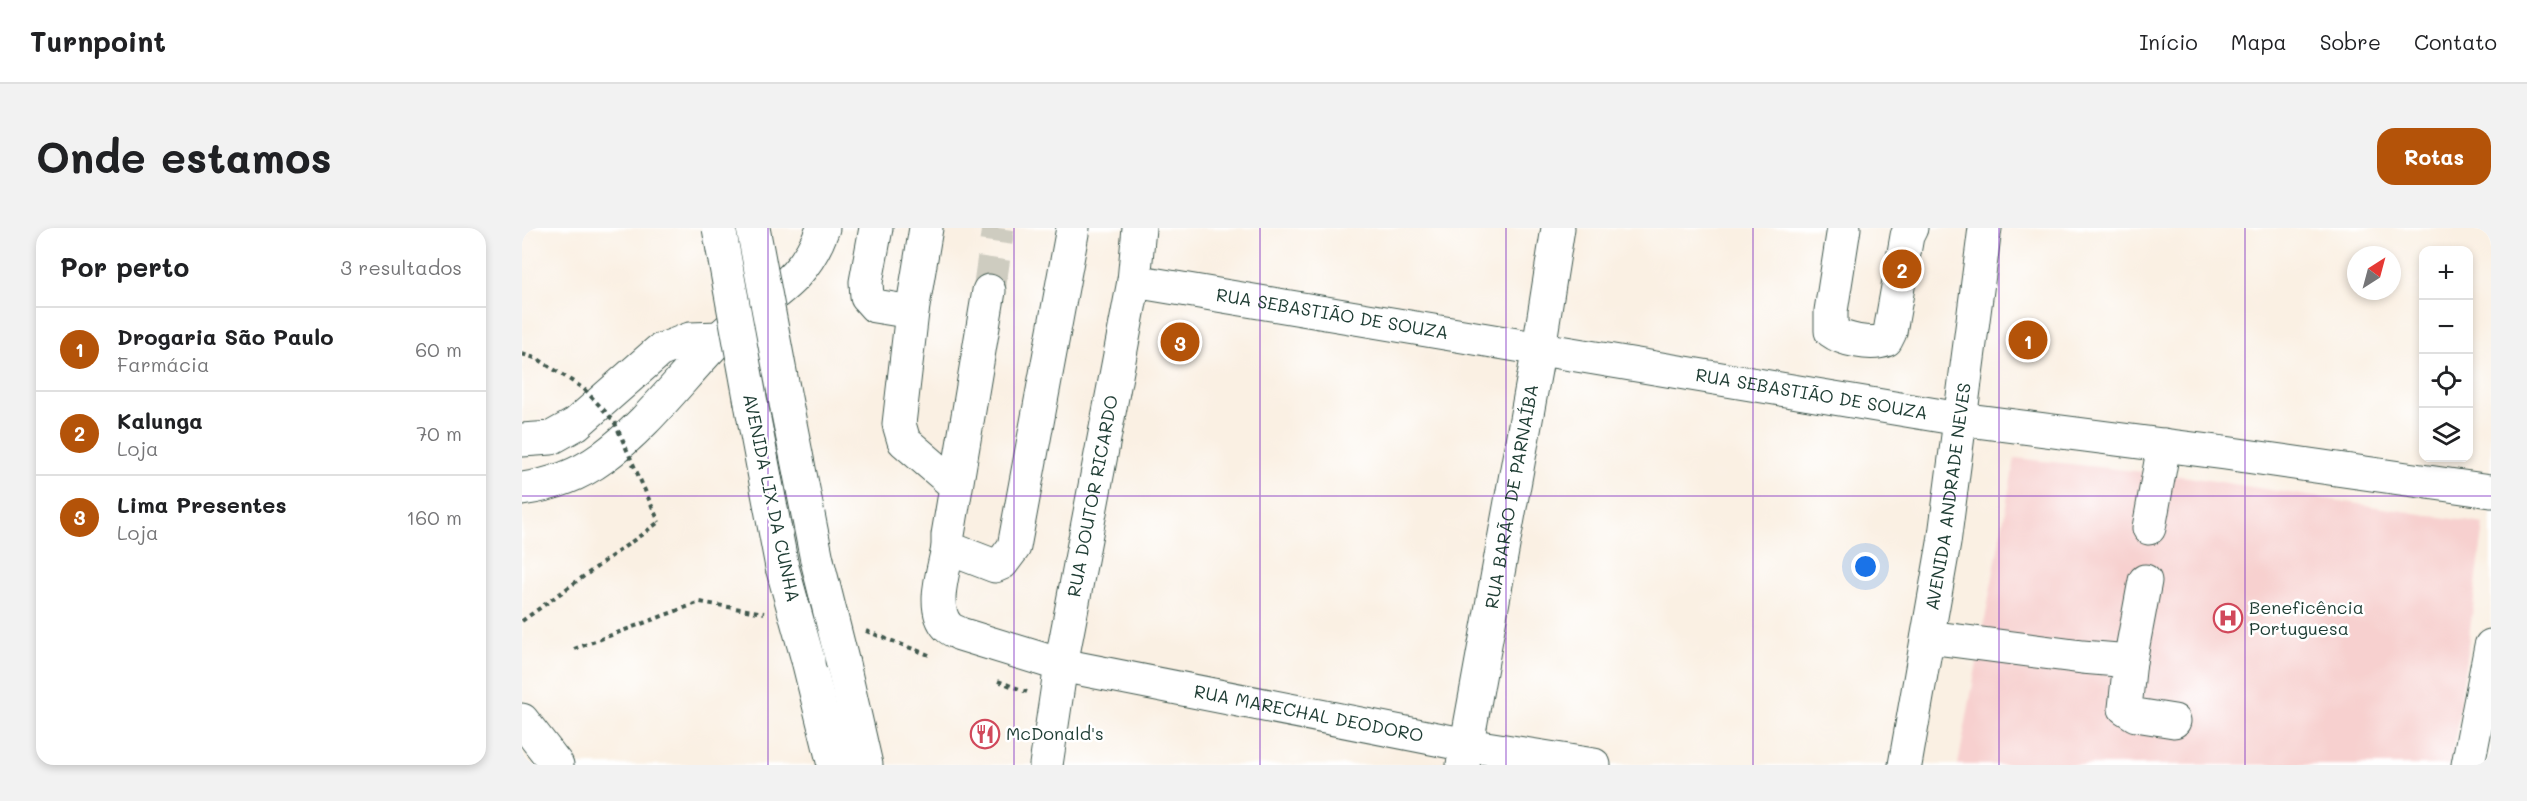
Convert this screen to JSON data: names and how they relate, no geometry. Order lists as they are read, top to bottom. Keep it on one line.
{"streets":{"main road":["RUA SEBASTIÃO DE SOUZA","RUA DOUTOR RICARDO","RUA BARÃO DE PARNAÍBA","AVENIDA ANDRADE NEVES","AVENIDA LIX DA CUNHA","RUA MARECHAL DEODORO"]},"crossings":[["RUA SEBASTIÃO DE SOUZA","RUA DOUTOR RICARDO"],["RUA SEBASTIÃO DE SOUZA","RUA BARÃO DE PARNAÍBA"],["RUA SEBASTIÃO DE SOUZA","AVENIDA ANDRADE NEVES"],["RUA DOUTOR RICARDO","RUA MARECHAL DEODORO"],["RUA BARÃO DE PARNAÍBA","RUA MARECHAL DEODORO"]],"places":{"hospital":["Beneficência Portuguesa"],"restaurant":["McDonald's"]},"north":"top right","page":{"header":"Turnpoint","nav":["Início","Mapa","Sobre","Contato"],"buttons":"Rotas","title":"Onde estamos","heading":["Por perto","3 resultados"],"map_buttons":["+","−"],"pins":["2","1","3"],"list":[{"mark":"1","name":"Drogaria São Paulo","note":"Farmácia","value":"60 m"},{"mark":"2","name":"Kalunga","note":"Loja","value":"70 m"},{"mark":"3","name":"Lima Presentes","note":"Loja","value":"160 m"}]}}
